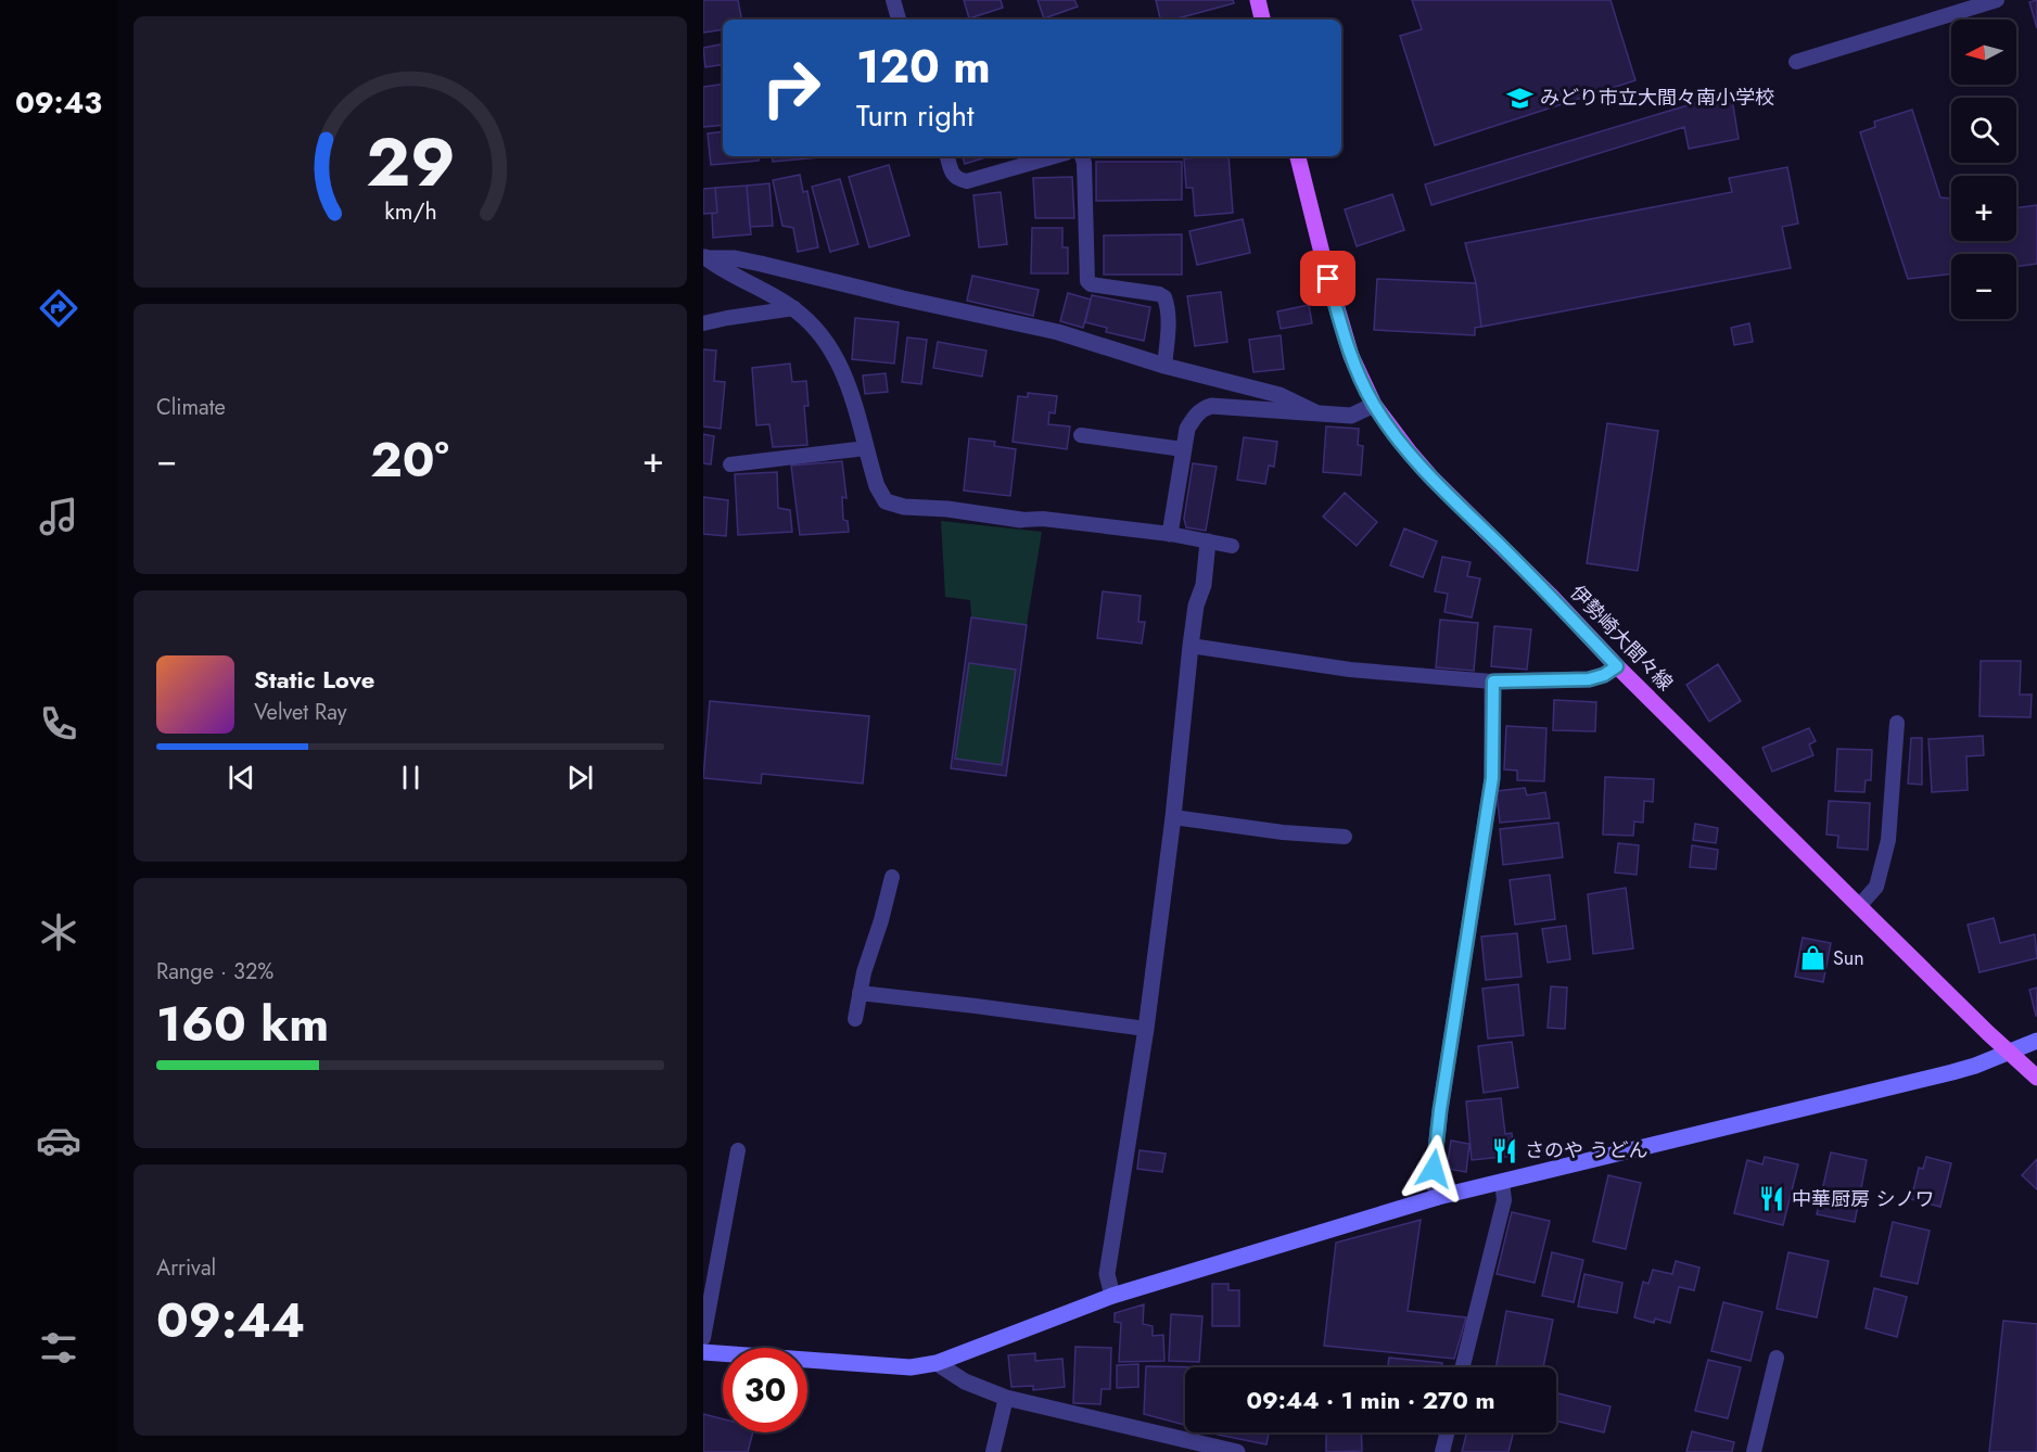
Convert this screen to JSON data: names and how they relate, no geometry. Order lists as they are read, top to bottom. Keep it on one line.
{"streets":{"main road":["伊勢崎大間々線"]},"places":{"school or university":["みどり市立大間々南小学校"],"shop":["Sun"],"restaurant":["さのや うどん","中華厨房 シノワ"]},"north":"left","page":{"tabs":"09:43","map_buttons":["+","−"],"turn":["120 m","Turn right"],"tile":["Climate",["Range · 32%","160 km"],["Arrival","09:44"]],"heat":["−","20°","+"],"song":["Static Love","Velvet Ray"],"limit":"30","trip":"09:44 · 1 min · 270 m","gauge":["29","km/h"]}}
